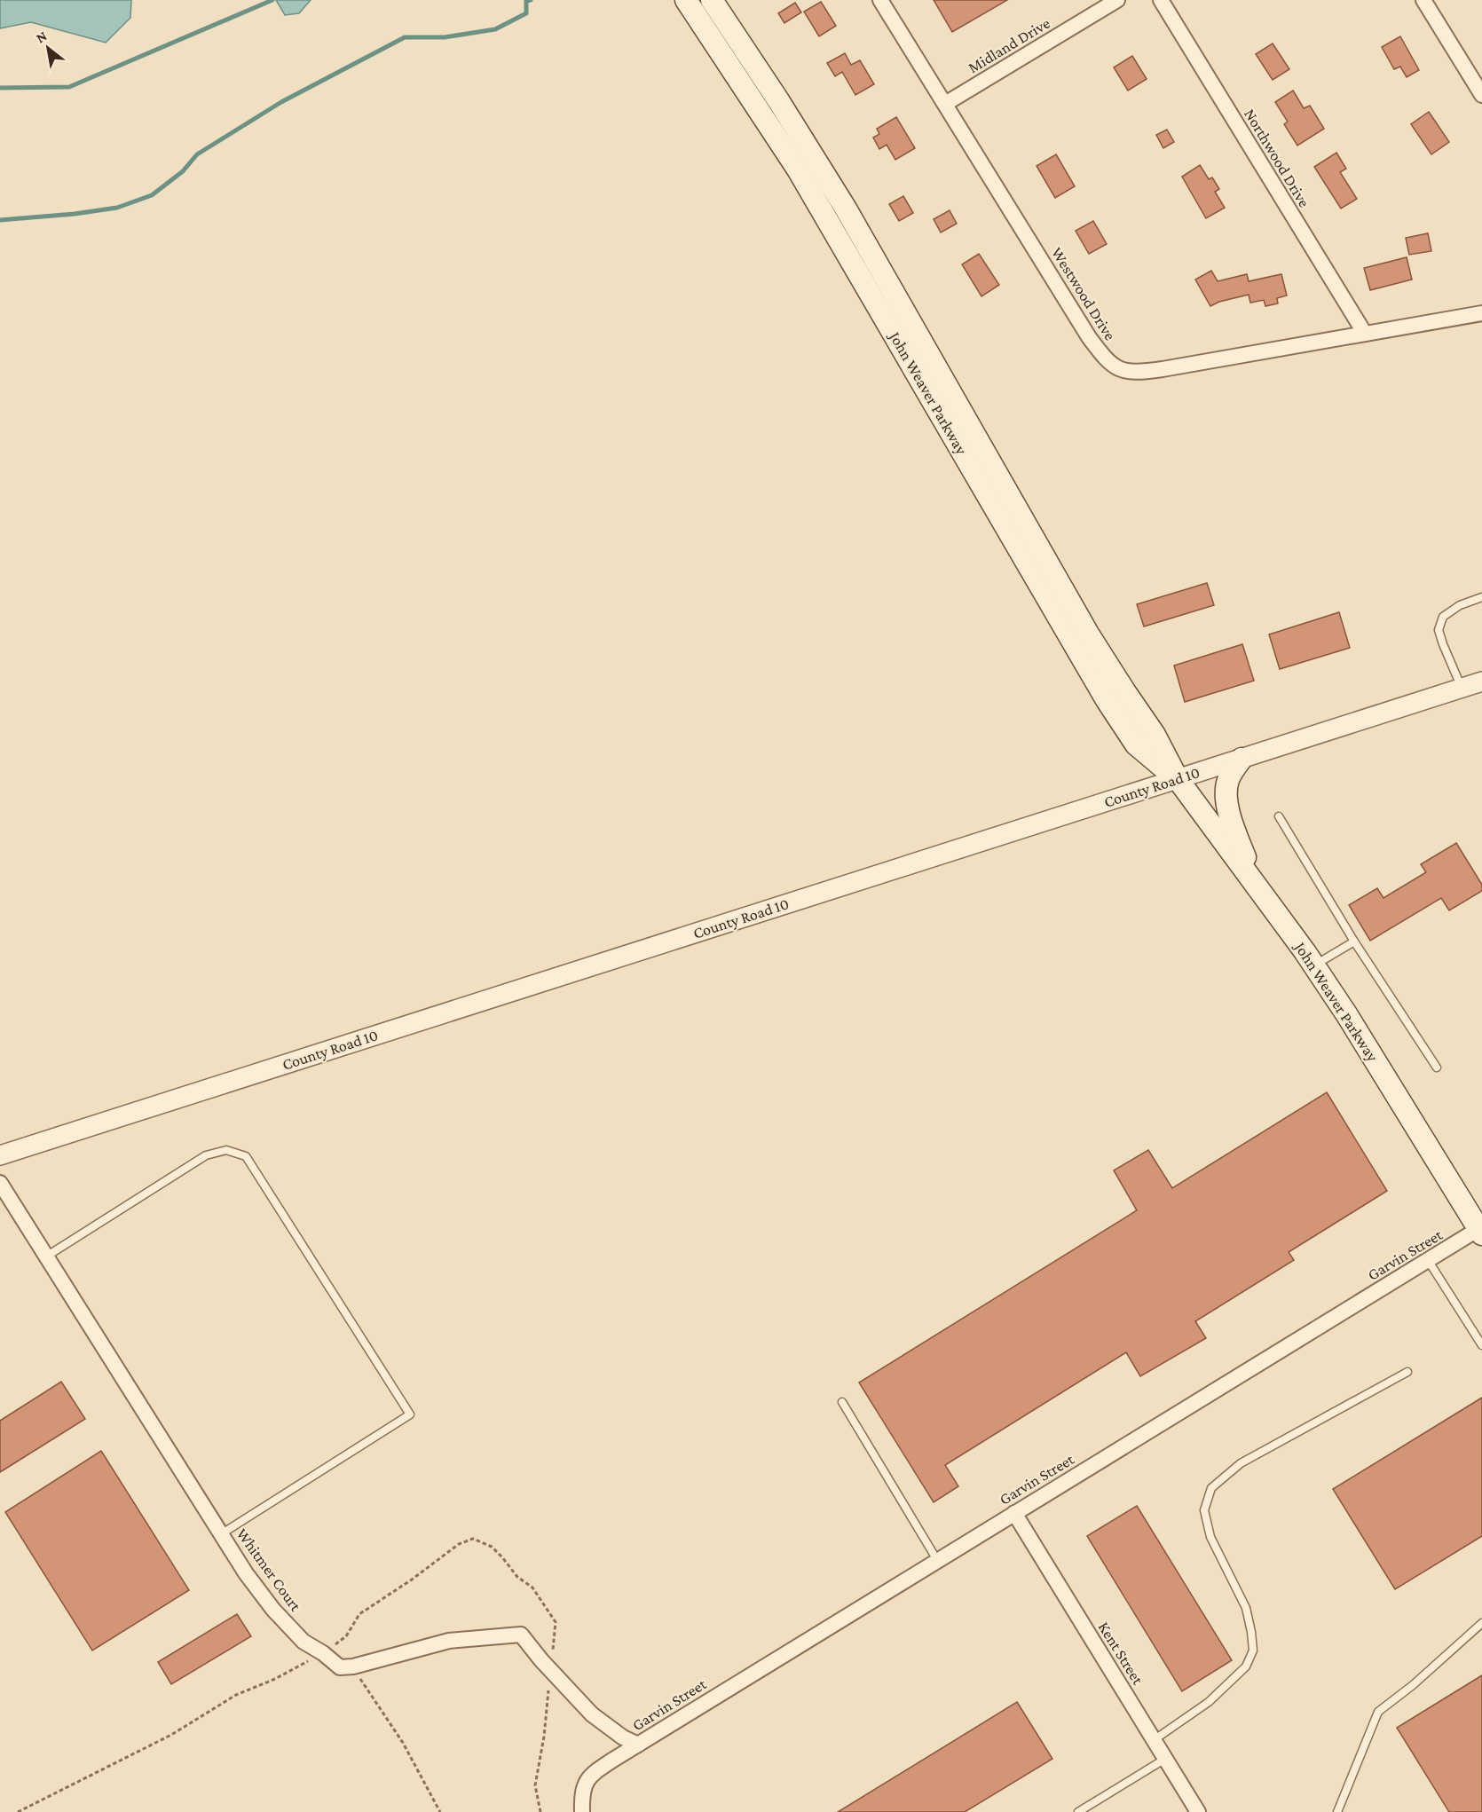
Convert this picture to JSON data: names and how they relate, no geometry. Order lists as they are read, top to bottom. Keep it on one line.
{"streets":{"main road":["John Weaver Parkway"],"street":["Midland Drive","Northwood Drive","Westwood Drive","County Road 10","Garvin Street","Whitmer Court","Kent Street"]},"crossings":[["Midland Drive","Westwood Drive"],["Northwood Drive","Westwood Drive"],["John Weaver Parkway","County Road 10"],["John Weaver Parkway","Garvin Street"],["Garvin Street","Kent Street"]],"north":"top left"}
